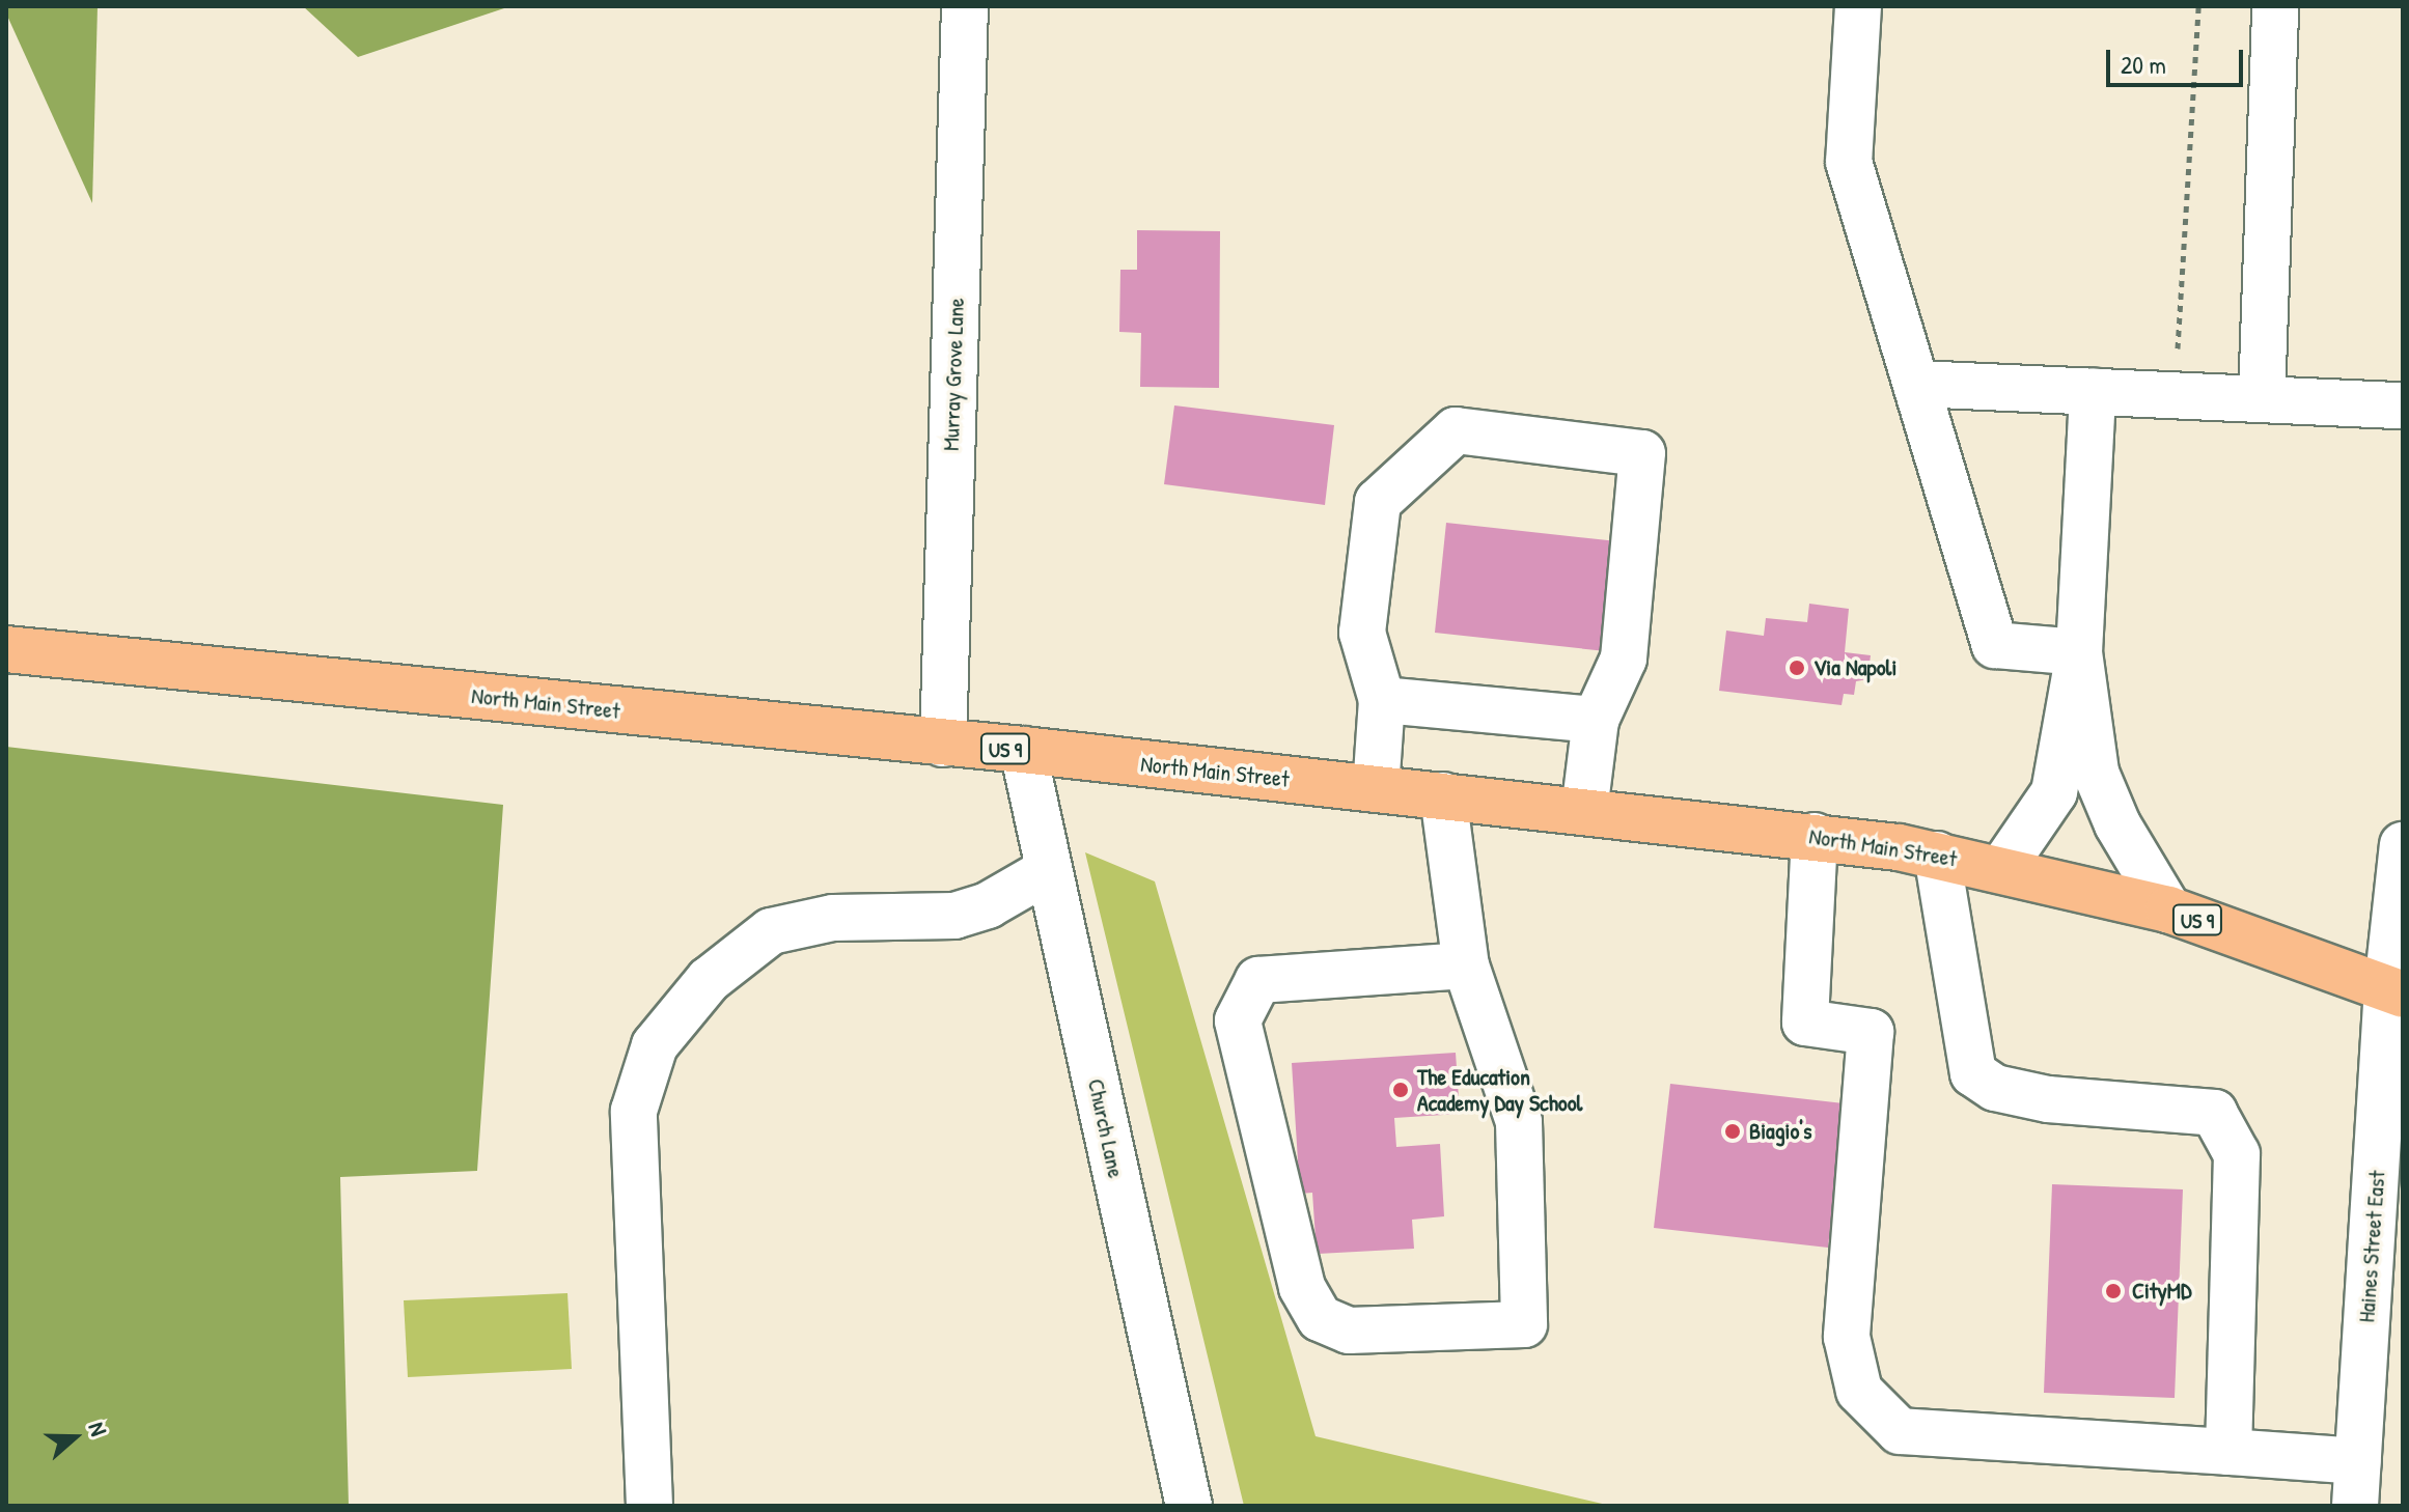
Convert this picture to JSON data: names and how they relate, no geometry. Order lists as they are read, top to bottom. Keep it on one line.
{"streets":{"highway":["North Main Street","US 9"],"street":["Murray Grove Lane","Church Lane","Haines Street East"]},"crossings":[["Murray Grove Lane","North Main Street"],["North Main Street","Church Lane"],["North Main Street","Haines Street East"]],"places":["Via Napoli","The Education Academy Day School","Biagio's","CityMD"],"scale_bar":"20 m","north":"right"}
